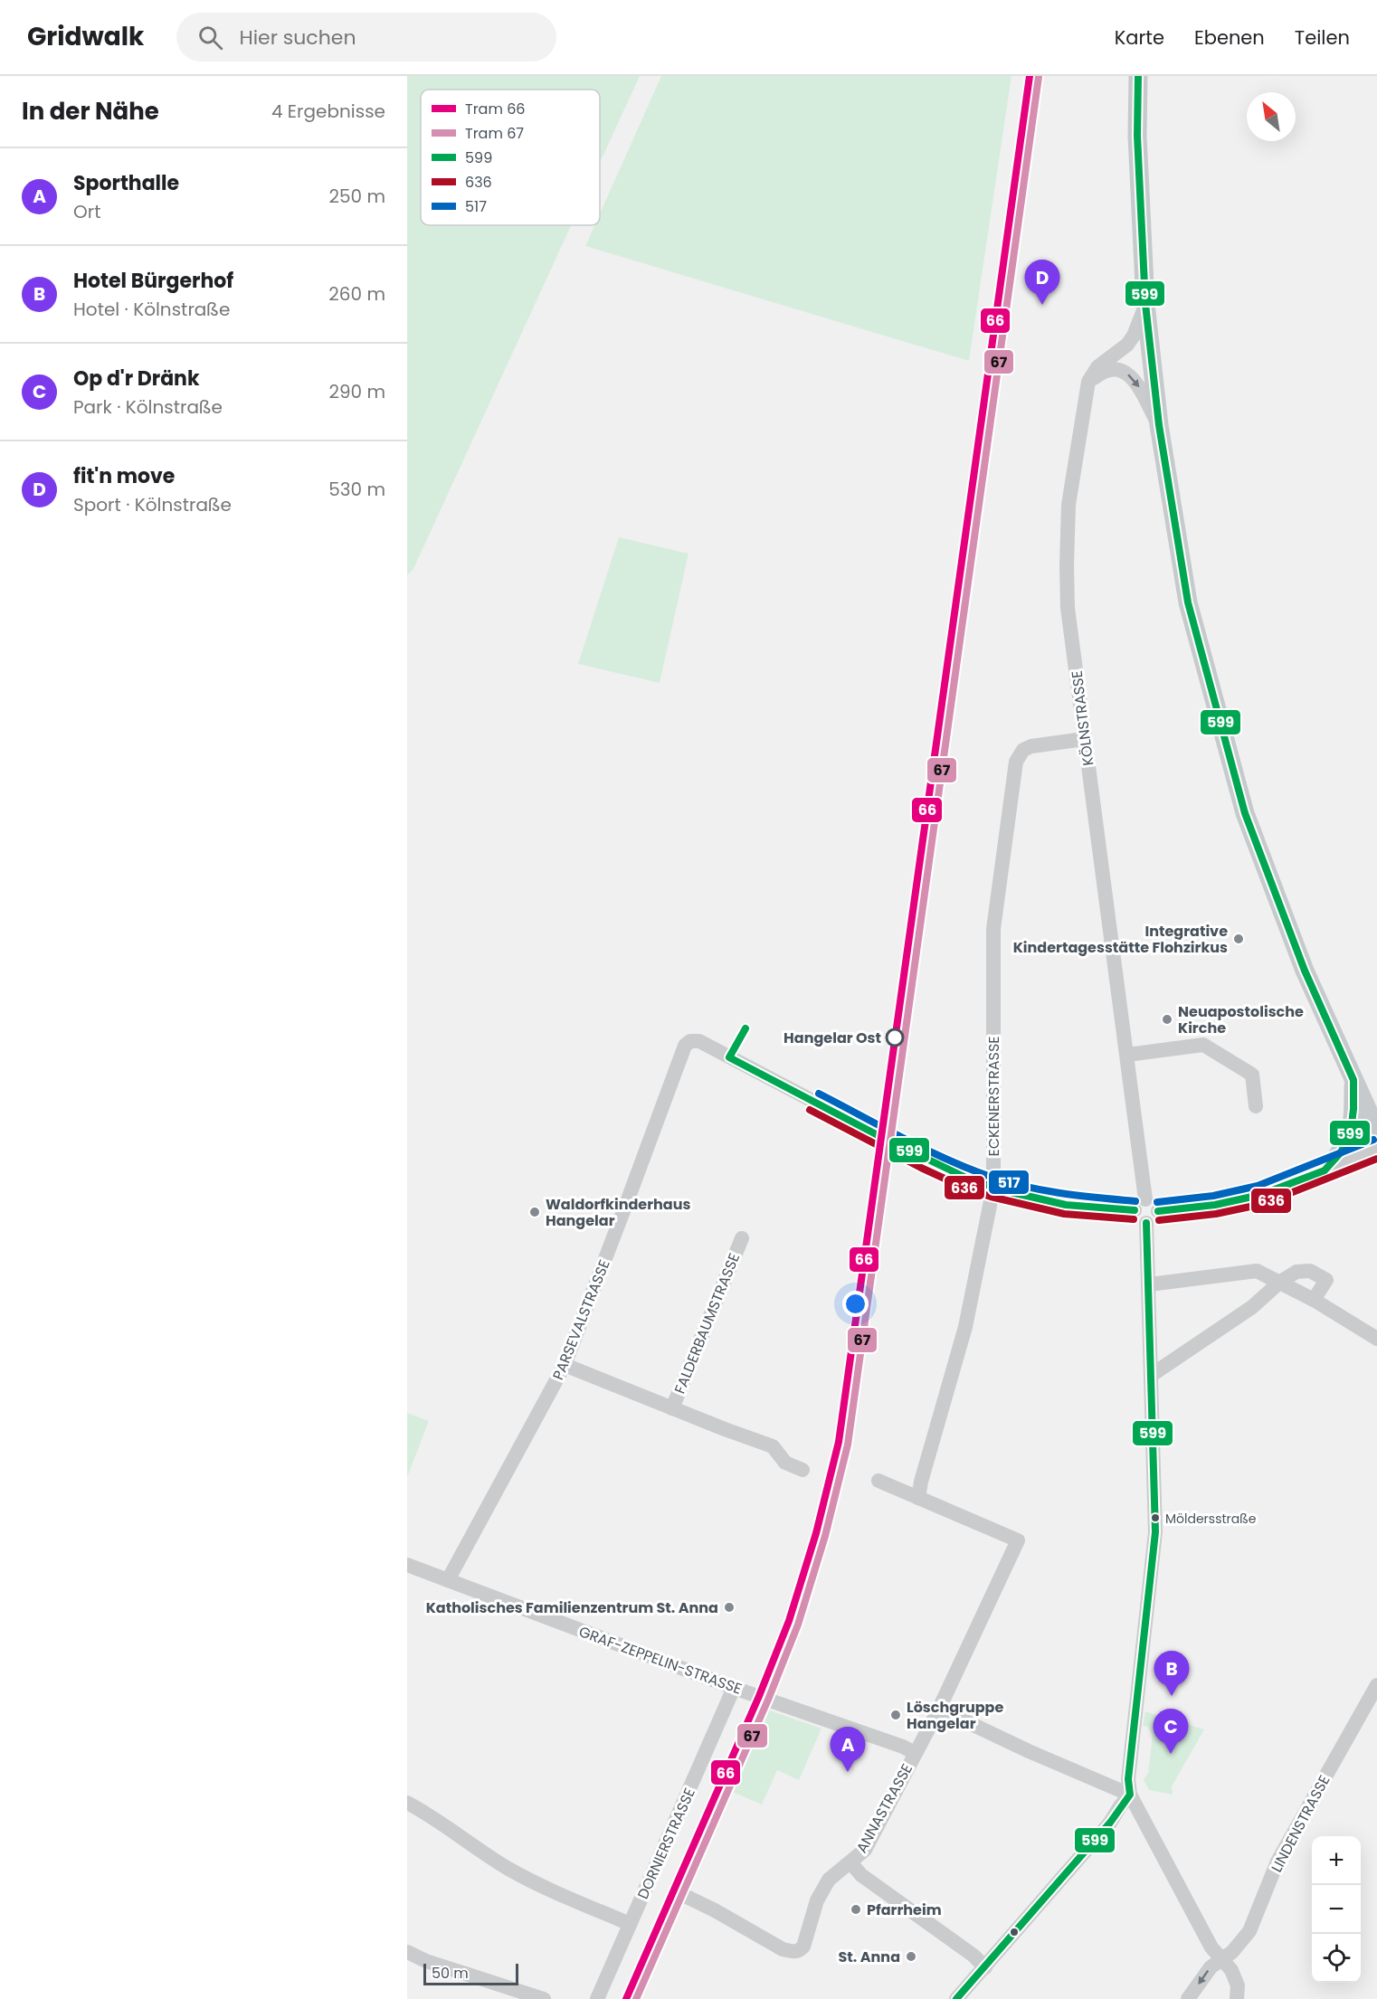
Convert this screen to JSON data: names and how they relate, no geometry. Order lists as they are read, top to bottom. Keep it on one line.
{"streets":{"street":["KÖLNSTRASSE","ECKENERSTRASSE","PARSEVALSTRASSE","FALDERBAUMSTRASSE","GRAF-ZEPPELIN-STRASSE","ANNASTRASSE","LINDENSTRASSE","DORNIERSTRASSE"]},"crossings":[["KÖLNSTRASSE","ECKENERSTRASSE"],["ECKENERSTRASSE","PARSEVALSTRASSE"],["ECKENERSTRASSE","ANNASTRASSE"],["PARSEVALSTRASSE","FALDERBAUMSTRASSE"],["PARSEVALSTRASSE","GRAF-ZEPPELIN-STRASSE"],["GRAF-ZEPPELIN-STRASSE","ANNASTRASSE"],["GRAF-ZEPPELIN-STRASSE","DORNIERSTRASSE"]],"places":["Integrative Kindertagesstätte Flohzirkus","Neuapostolische Kirche","Hangelar Ost","Waldorfkinderhaus Hangelar","Möldersstraße","Katholisches Familienzentrum St. Anna","Löschgruppe Hangelar","Pfarrheim","St. Anna"],"lines":["tram line 66","transit line 599","tram line 67","transit line 517","transit line 636"],"legend":["Tram 66","Tram 67","599","636","517"],"scale_bar":"50 m","north":"top left","page":{"header":"Gridwalk","search":"Hier suchen","nav":["Karte","Ebenen","Teilen"],"heading":["In der Nähe","4 Ergebnisse"],"list":[{"mark":"A","name":"Sporthalle","note":"Ort","value":"250 m"},{"mark":"B","name":"Hotel Bürgerhof","note":"Hotel · Kölnstraße","value":"260 m"},{"mark":"C","name":"Op d'r Dränk","note":"Park · Kölnstraße","value":"290 m"},{"mark":"D","name":"fit'n move","note":"Sport · Kölnstraße","value":"530 m"}],"pins":["D","B","C","A"],"map_buttons":["+","−"],"scale":"50 m"}}
